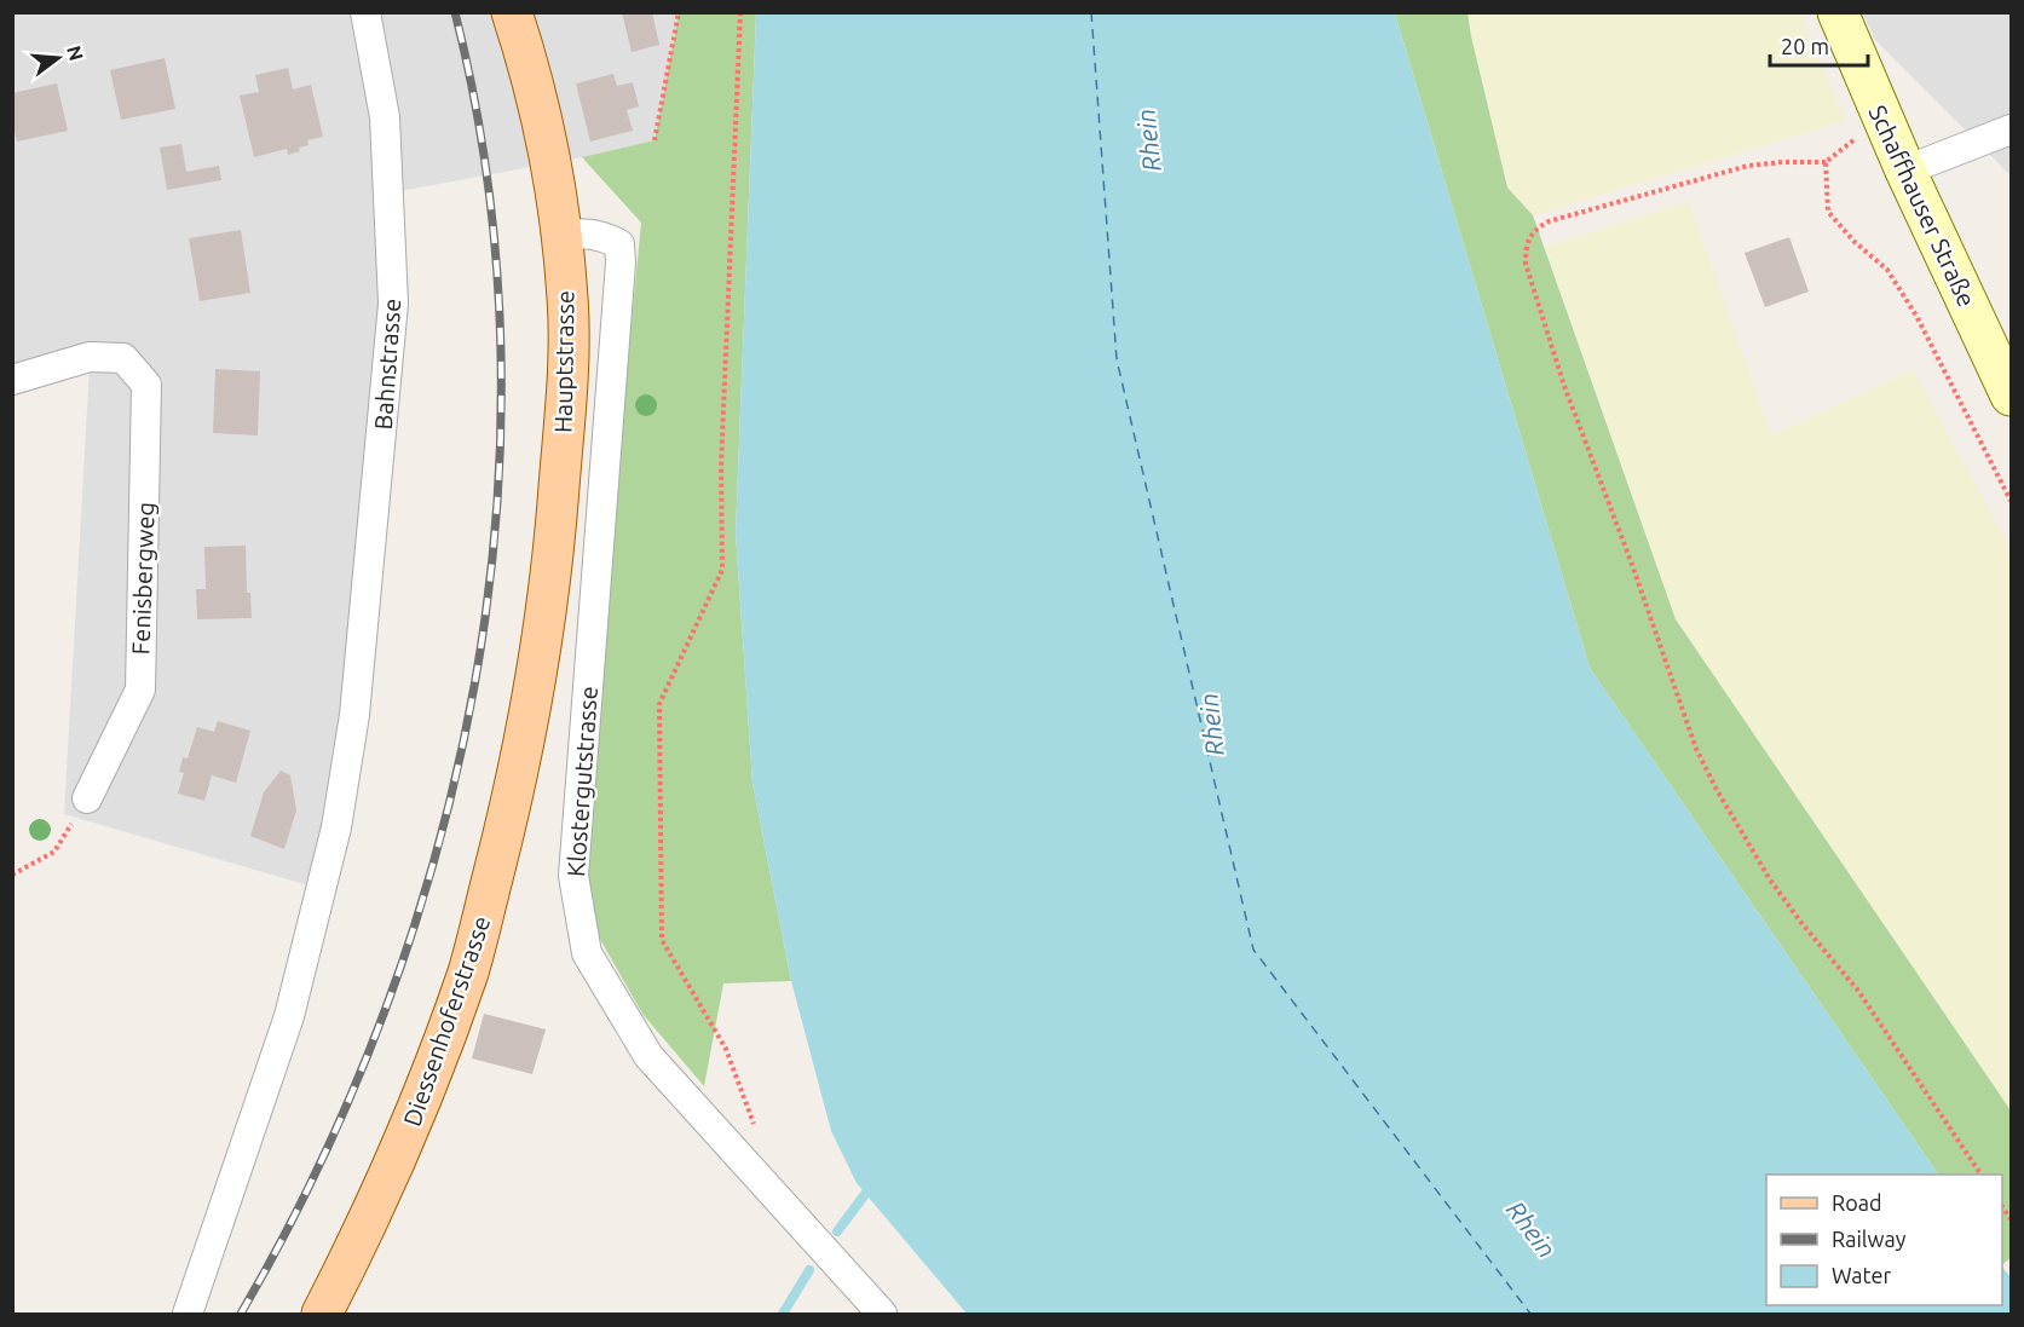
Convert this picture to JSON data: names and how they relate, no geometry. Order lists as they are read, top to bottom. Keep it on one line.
{"streets":{"main road":["Schaffhauser Straße","Hauptstrasse","Diessenhoferstrasse"],"street":["Bahnstrasse","Fenisbergweg","Klostergutstrasse"]},"crossings":[["Hauptstrasse","Klostergutstrasse"],["Hauptstrasse","Diessenhoferstrasse"]],"water":["Rhein"],"legend":["Road","Railway","Water"],"scale_bar":"20 m","north":"right"}
